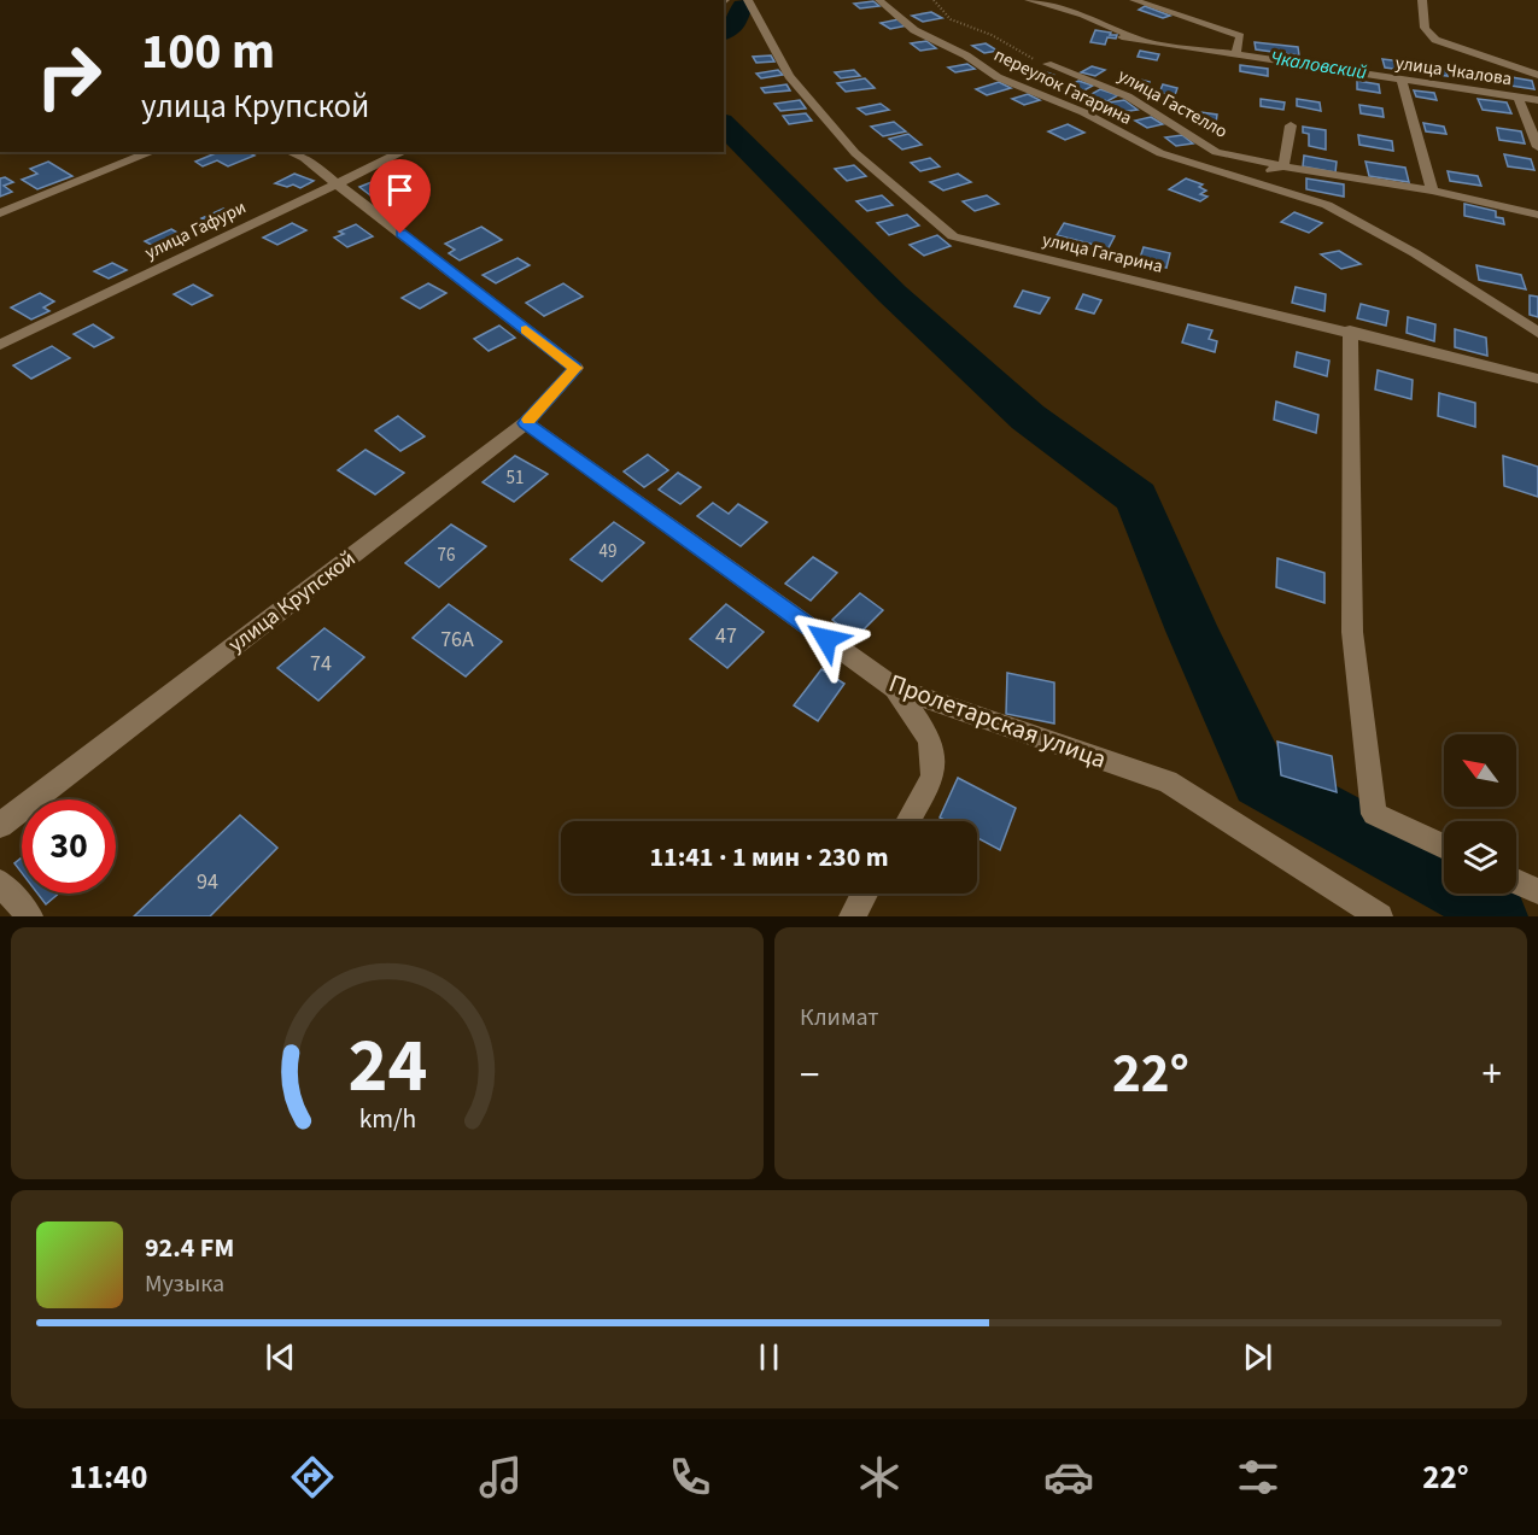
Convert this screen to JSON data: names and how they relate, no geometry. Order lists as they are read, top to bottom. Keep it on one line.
{"streets":{"street":["улица Чкалова","переулок Гагарина","улица Гастелло","улица Гафури","улица Гагарина","улица Крупской","Пролетарская улица"]},"crossings":[["улица Гафури","улица Крупской"],["улица Крупской","Пролетарская улица"]],"water":["Чкаловский"],"house_numbers":["51","49","76","47","76А","74","94"],"north":"top left","page":{"turn":["100 m","улица Крупской"],"limit":"30","trip":"11:41 · 1 мин · 230 m","tile":"Климат","heat":["−","22°","+"],"song":["92.4 FM","Музыка"],"tabs":["11:40","22°"],"gauge":["24","km/h"]}}
